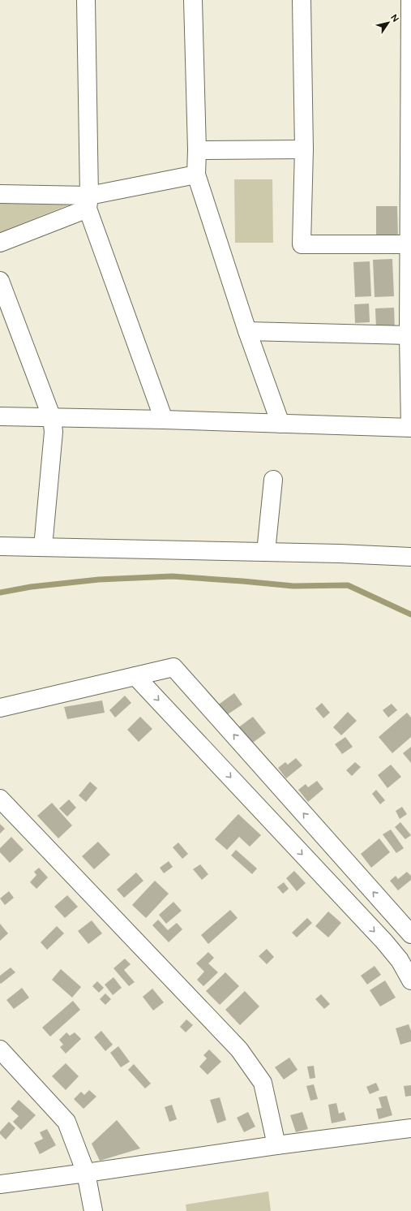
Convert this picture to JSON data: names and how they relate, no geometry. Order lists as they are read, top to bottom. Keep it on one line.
{"north":"top right"}
